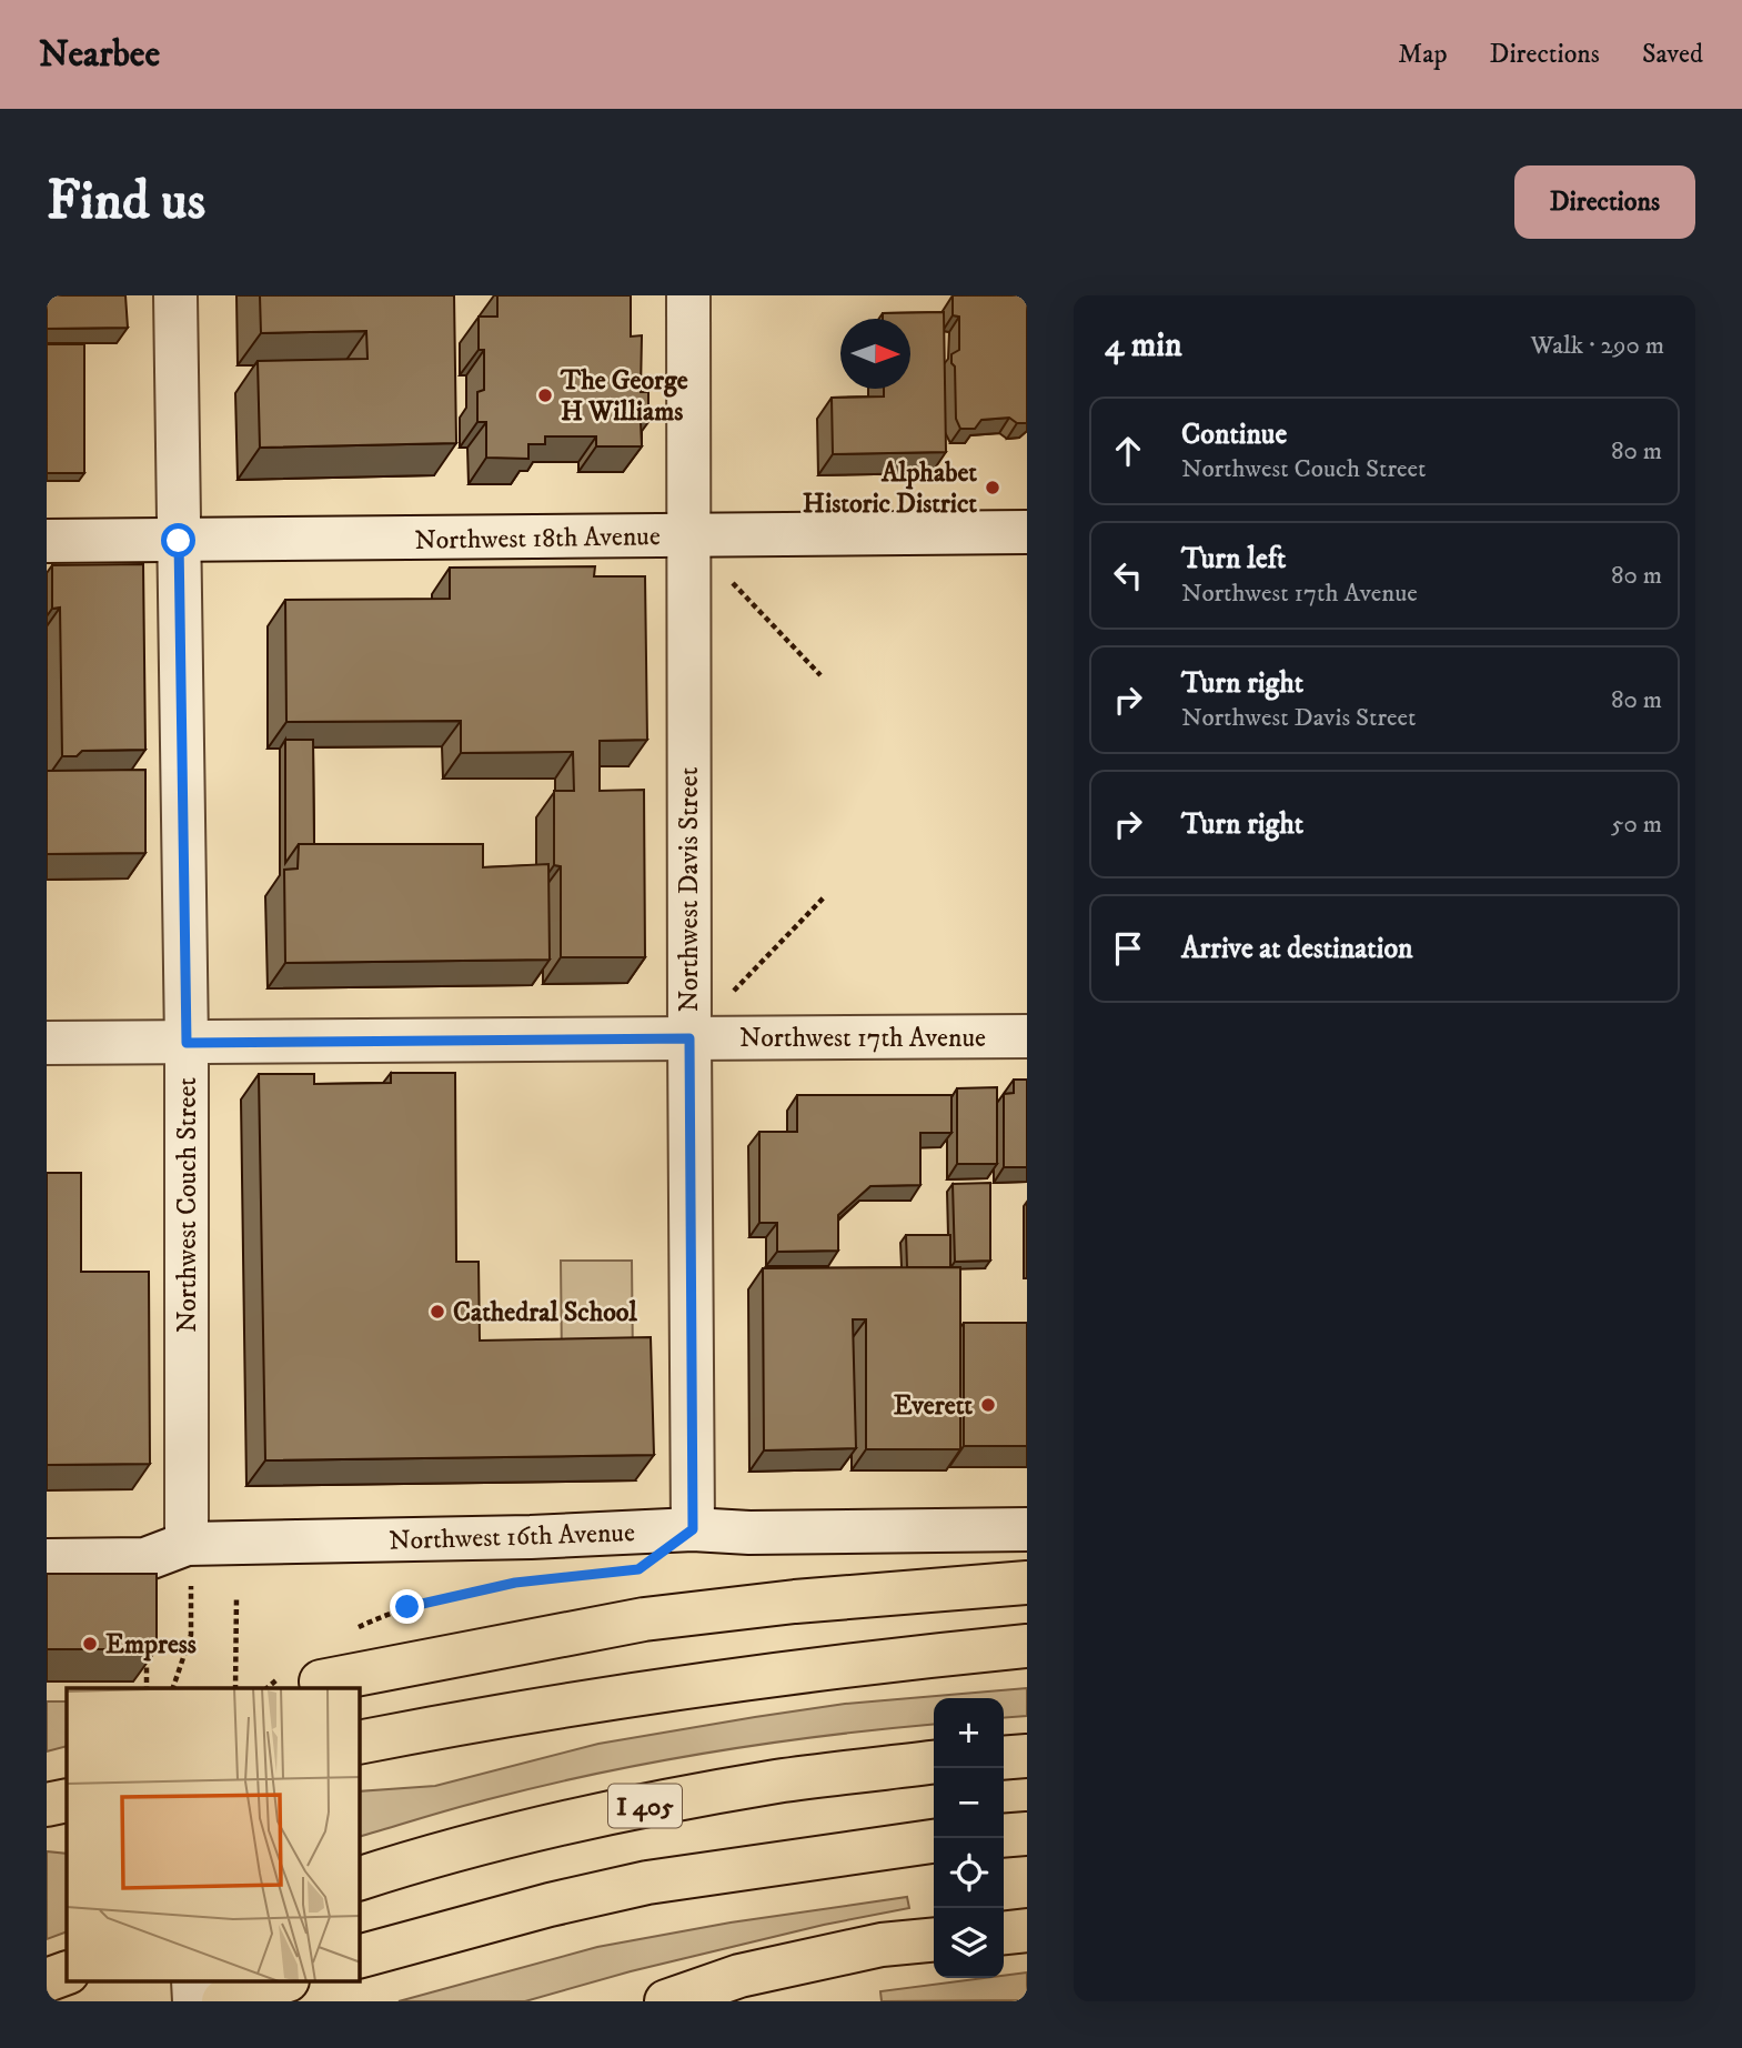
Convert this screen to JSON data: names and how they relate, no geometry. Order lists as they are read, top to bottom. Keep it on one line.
{"streets":{"main road":["I 405"],"street":["Northwest 18th Avenue","Northwest Davis Street","Northwest 17th Avenue","Northwest Couch Street","Northwest 16th Avenue"]},"crossings":[["Northwest 18th Avenue","Northwest Davis Street"],["Northwest 18th Avenue","Northwest Couch Street"],["Northwest Davis Street","Northwest 17th Avenue"],["Northwest Davis Street","Northwest 16th Avenue"],["Northwest 17th Avenue","Northwest Couch Street"],["Northwest Couch Street","Northwest 16th Avenue"]],"places":["The George H Williams","Alphabet Historic District","Cathedral School","Everett","Empress"],"north":"right","page":{"header":"Nearbee","nav":["Map","Directions","Saved"],"buttons":"Directions","title":"Find us","heading":["4 min","Walk · 290 m"],"list":[["Continue","Northwest Couch Street","80 m"],["Turn left","Northwest 17th Avenue","80 m"],["Turn right","Northwest Davis Street","80 m"],["Turn right","50 m"],"Arrive at destination"],"map_buttons":["+","−"]}}
